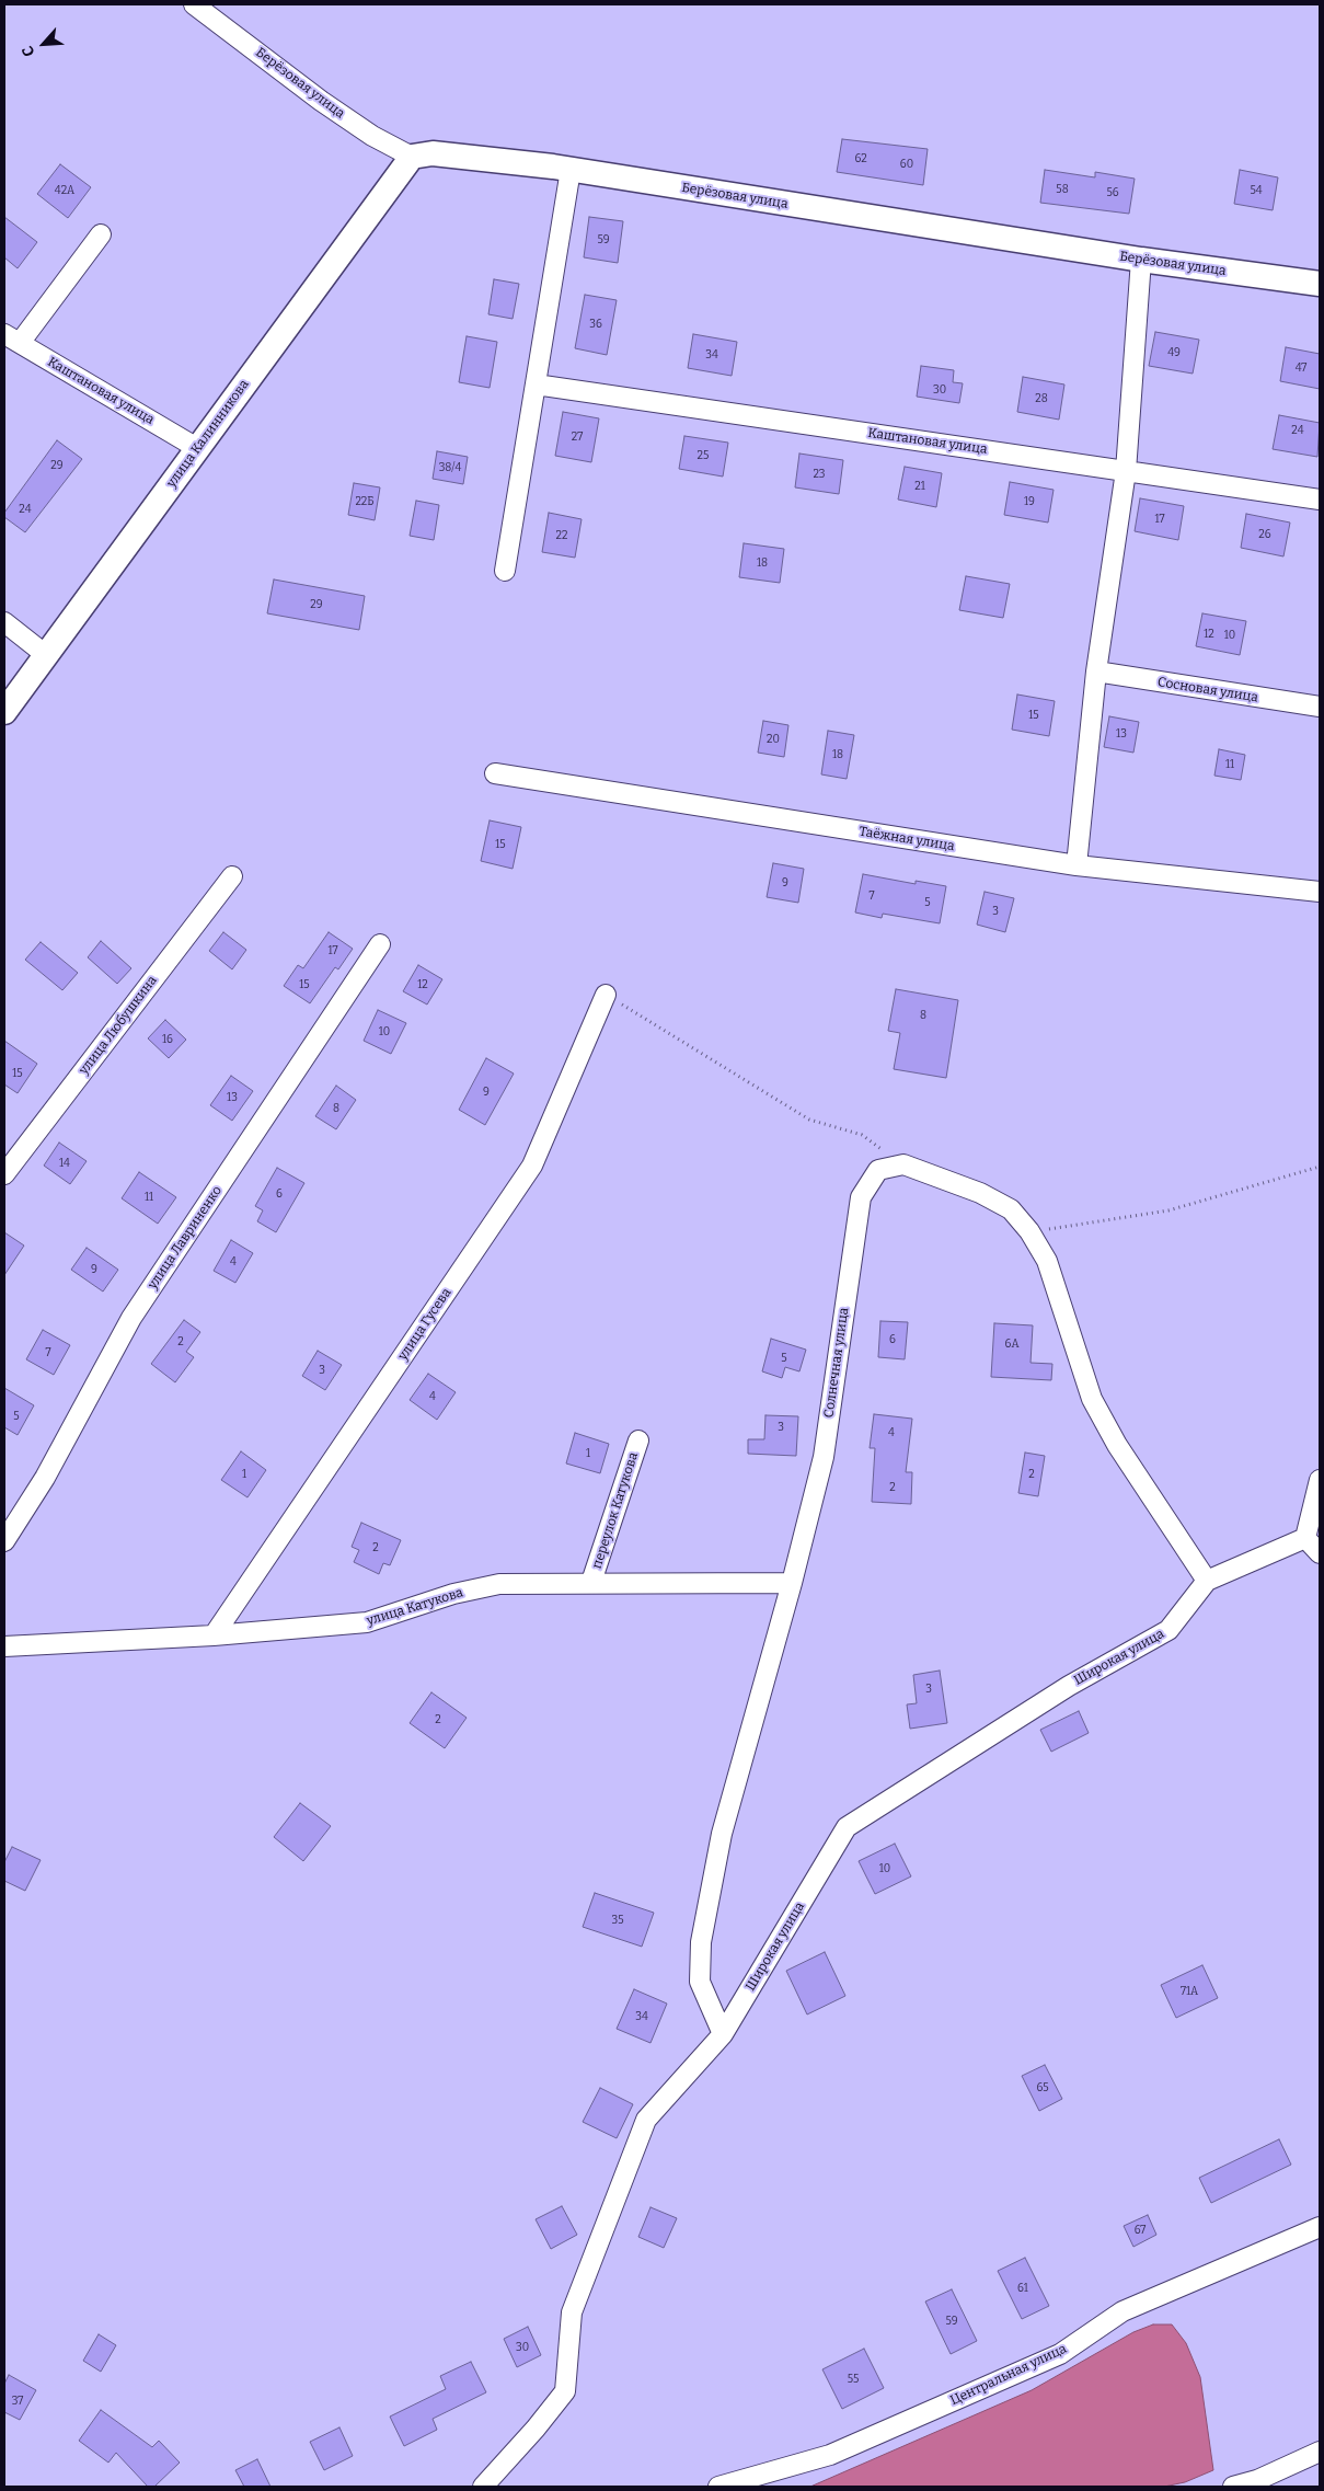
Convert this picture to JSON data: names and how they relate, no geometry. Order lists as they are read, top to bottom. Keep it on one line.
{"streets":{"main road":["Берёзовая улица","улица Калинникова"],"street":["Каштановая улица","Сосновая улица","Таёжная улица","улица Любушкина","улица Лавриненко","улица Гусева","Солнечная улица","переулок Катукова","улица Катукова","Широкая улица","Центральная улица"]},"crossings":[["Берёзовая улица","улица Калинникова"],["Каштановая улица","улица Калинникова"],["улица Гусева","улица Катукова"],["Солнечная улица","улица Катукова"],["Солнечная улица","Широкая улица"],["переулок Катукова","улица Катукова"]],"house_numbers":["62","60","58","42А","54","56","59","36","49","34","47","30","28","24","27","25","29","38/4","23","21","22Б","19","24","17","26","22","18","29","12","10","15","13","20","18","11","15","9","7","5","3","17","15","12","8","10","16","15","9","13","8","14","6","11","4","9","6","2","6А","7","5","3","4","5","3","4","1","1","2","2","2","3","2","10","35","71А","34","65","67","61","59","30","55","37"],"north":"bottom left"}
